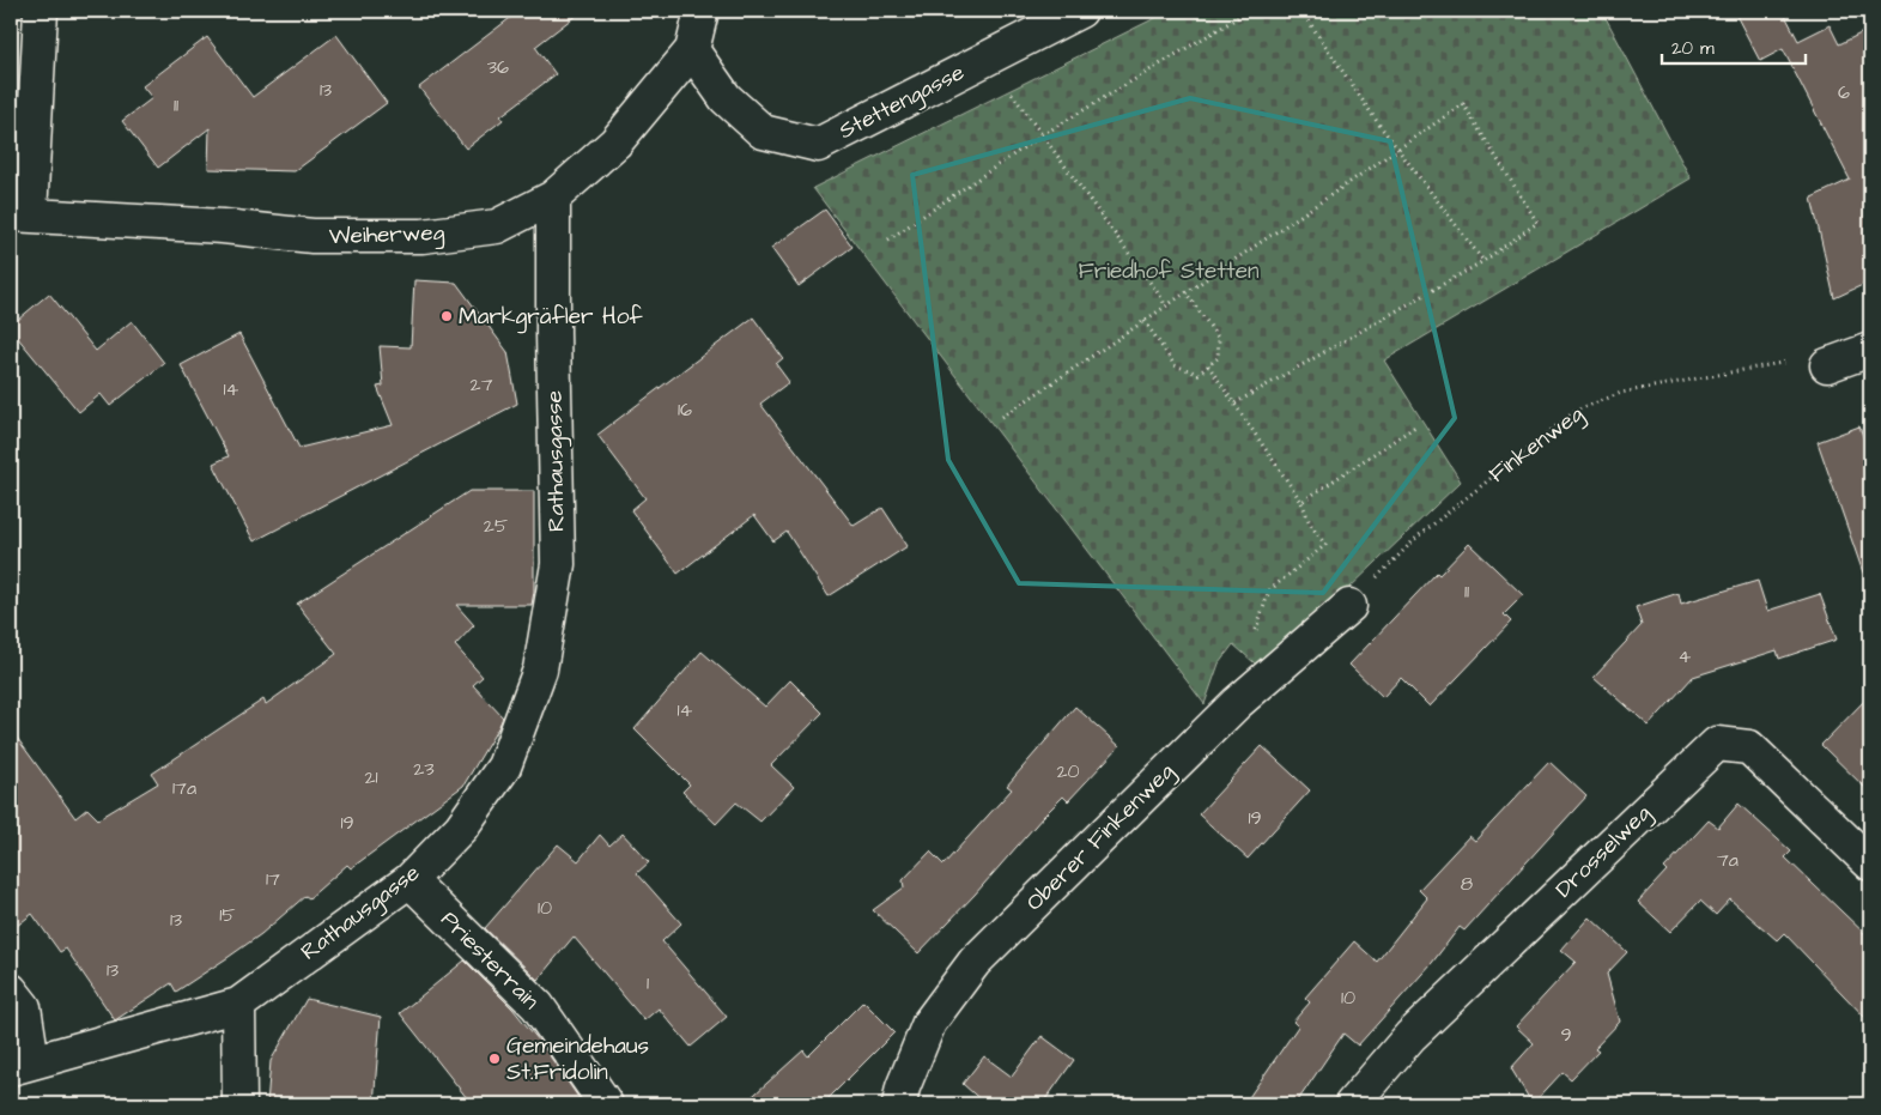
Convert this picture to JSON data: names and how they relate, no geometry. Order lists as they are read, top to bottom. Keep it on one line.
{"streets":{"street":["Stettengasse","Weiherweg","Rathausgasse","Oberer Finkenweg","Drosselweg","Priesterrain"],"path":["Finkenweg"]},"crossings":[["Stettengasse","Weiherweg"],["Weiherweg","Rathausgasse"],["Finkenweg","Oberer Finkenweg"],["Rathausgasse","Priesterrain"]],"parks":["Friedhof Stetten"],"places":["Markgräfler Hof","Gemeindehaus St.Fridolin"],"house_numbers":["36","13","6","11","27","14","16","25","11","4","14","23","20","21","17a","19","19","7a","17","8","10","15","13","13","1","10","9"],"scale_bar":"20 m"}
